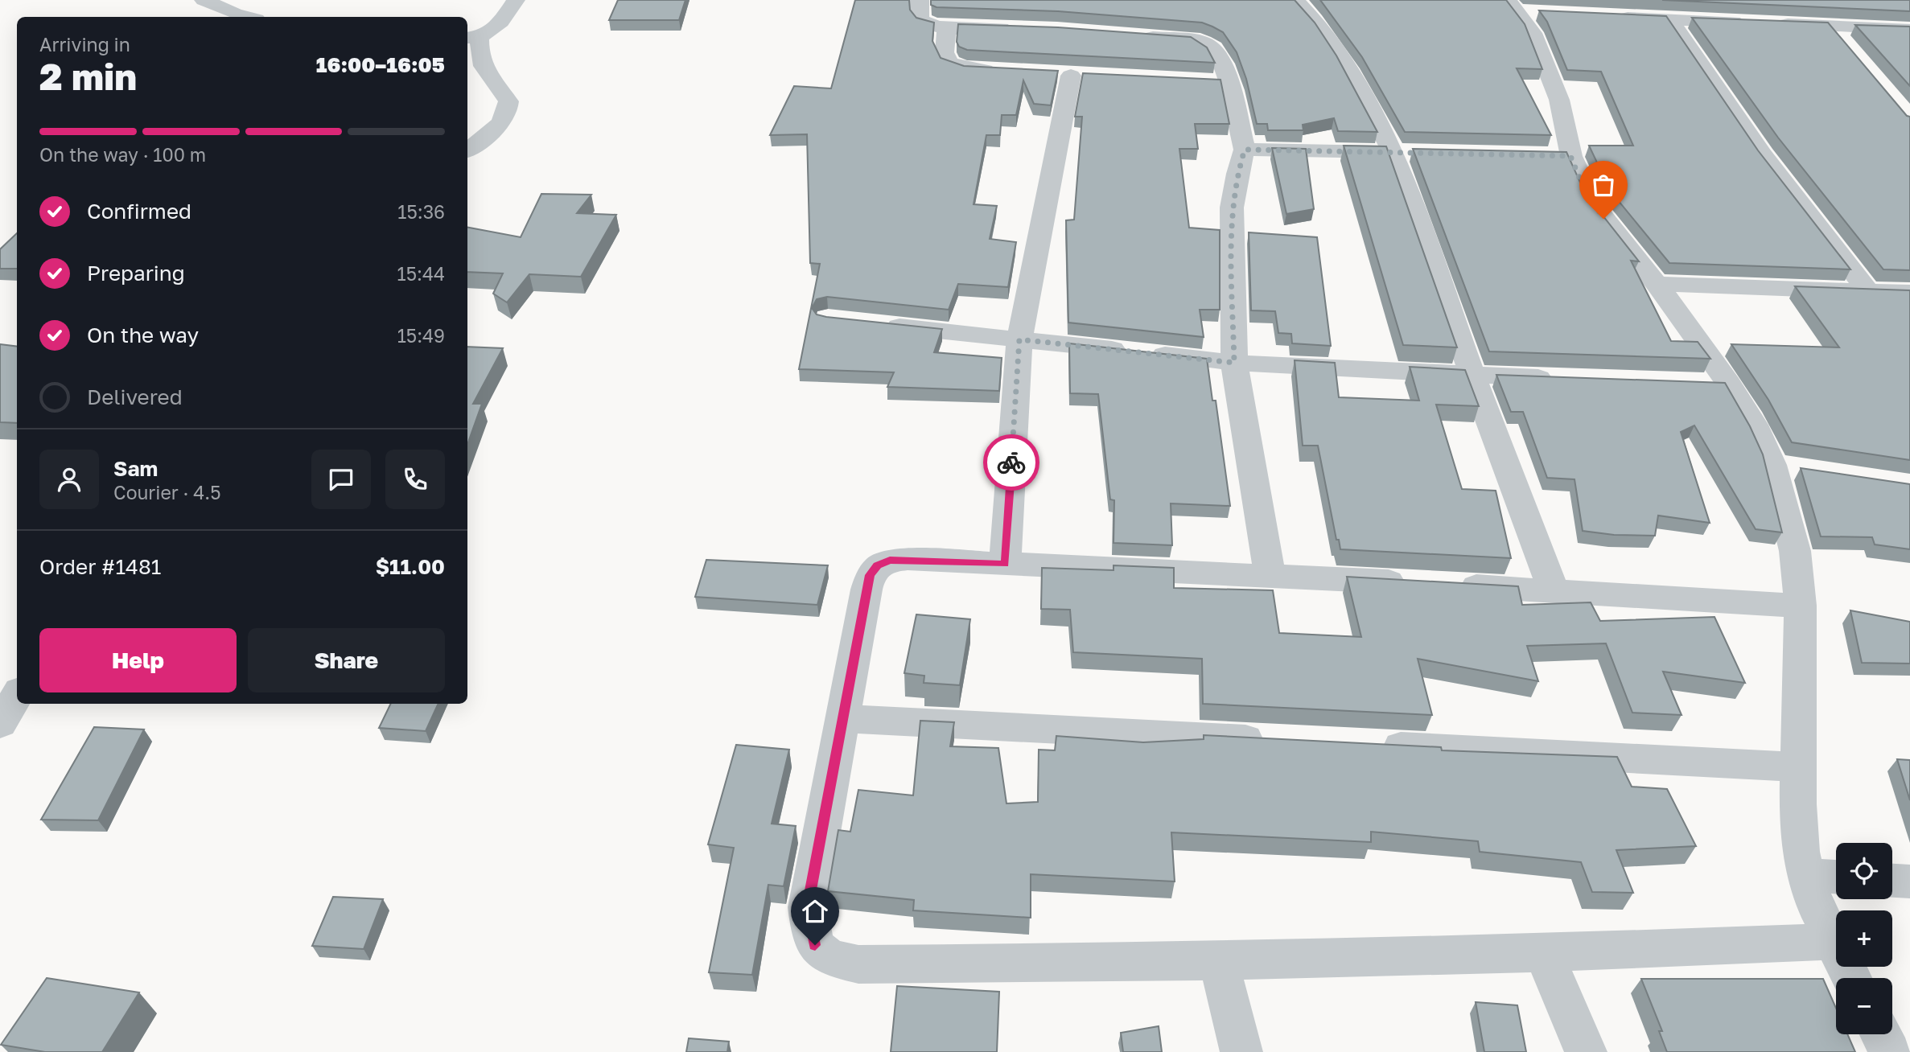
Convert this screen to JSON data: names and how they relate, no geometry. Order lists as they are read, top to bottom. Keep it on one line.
{"page":{"heading":["2 min","Arriving in","16:00–16:05"],"panel":["Sam","Courier · 4.5","Order #1481","$11.00"],"bar":"On the way · 100 m","list":[["Confirmed","15:36"],["Preparing","15:44"],["On the way","15:49"],"Delivered"],"buttons":["Help","Share"],"map_buttons":["+","−"]}}
